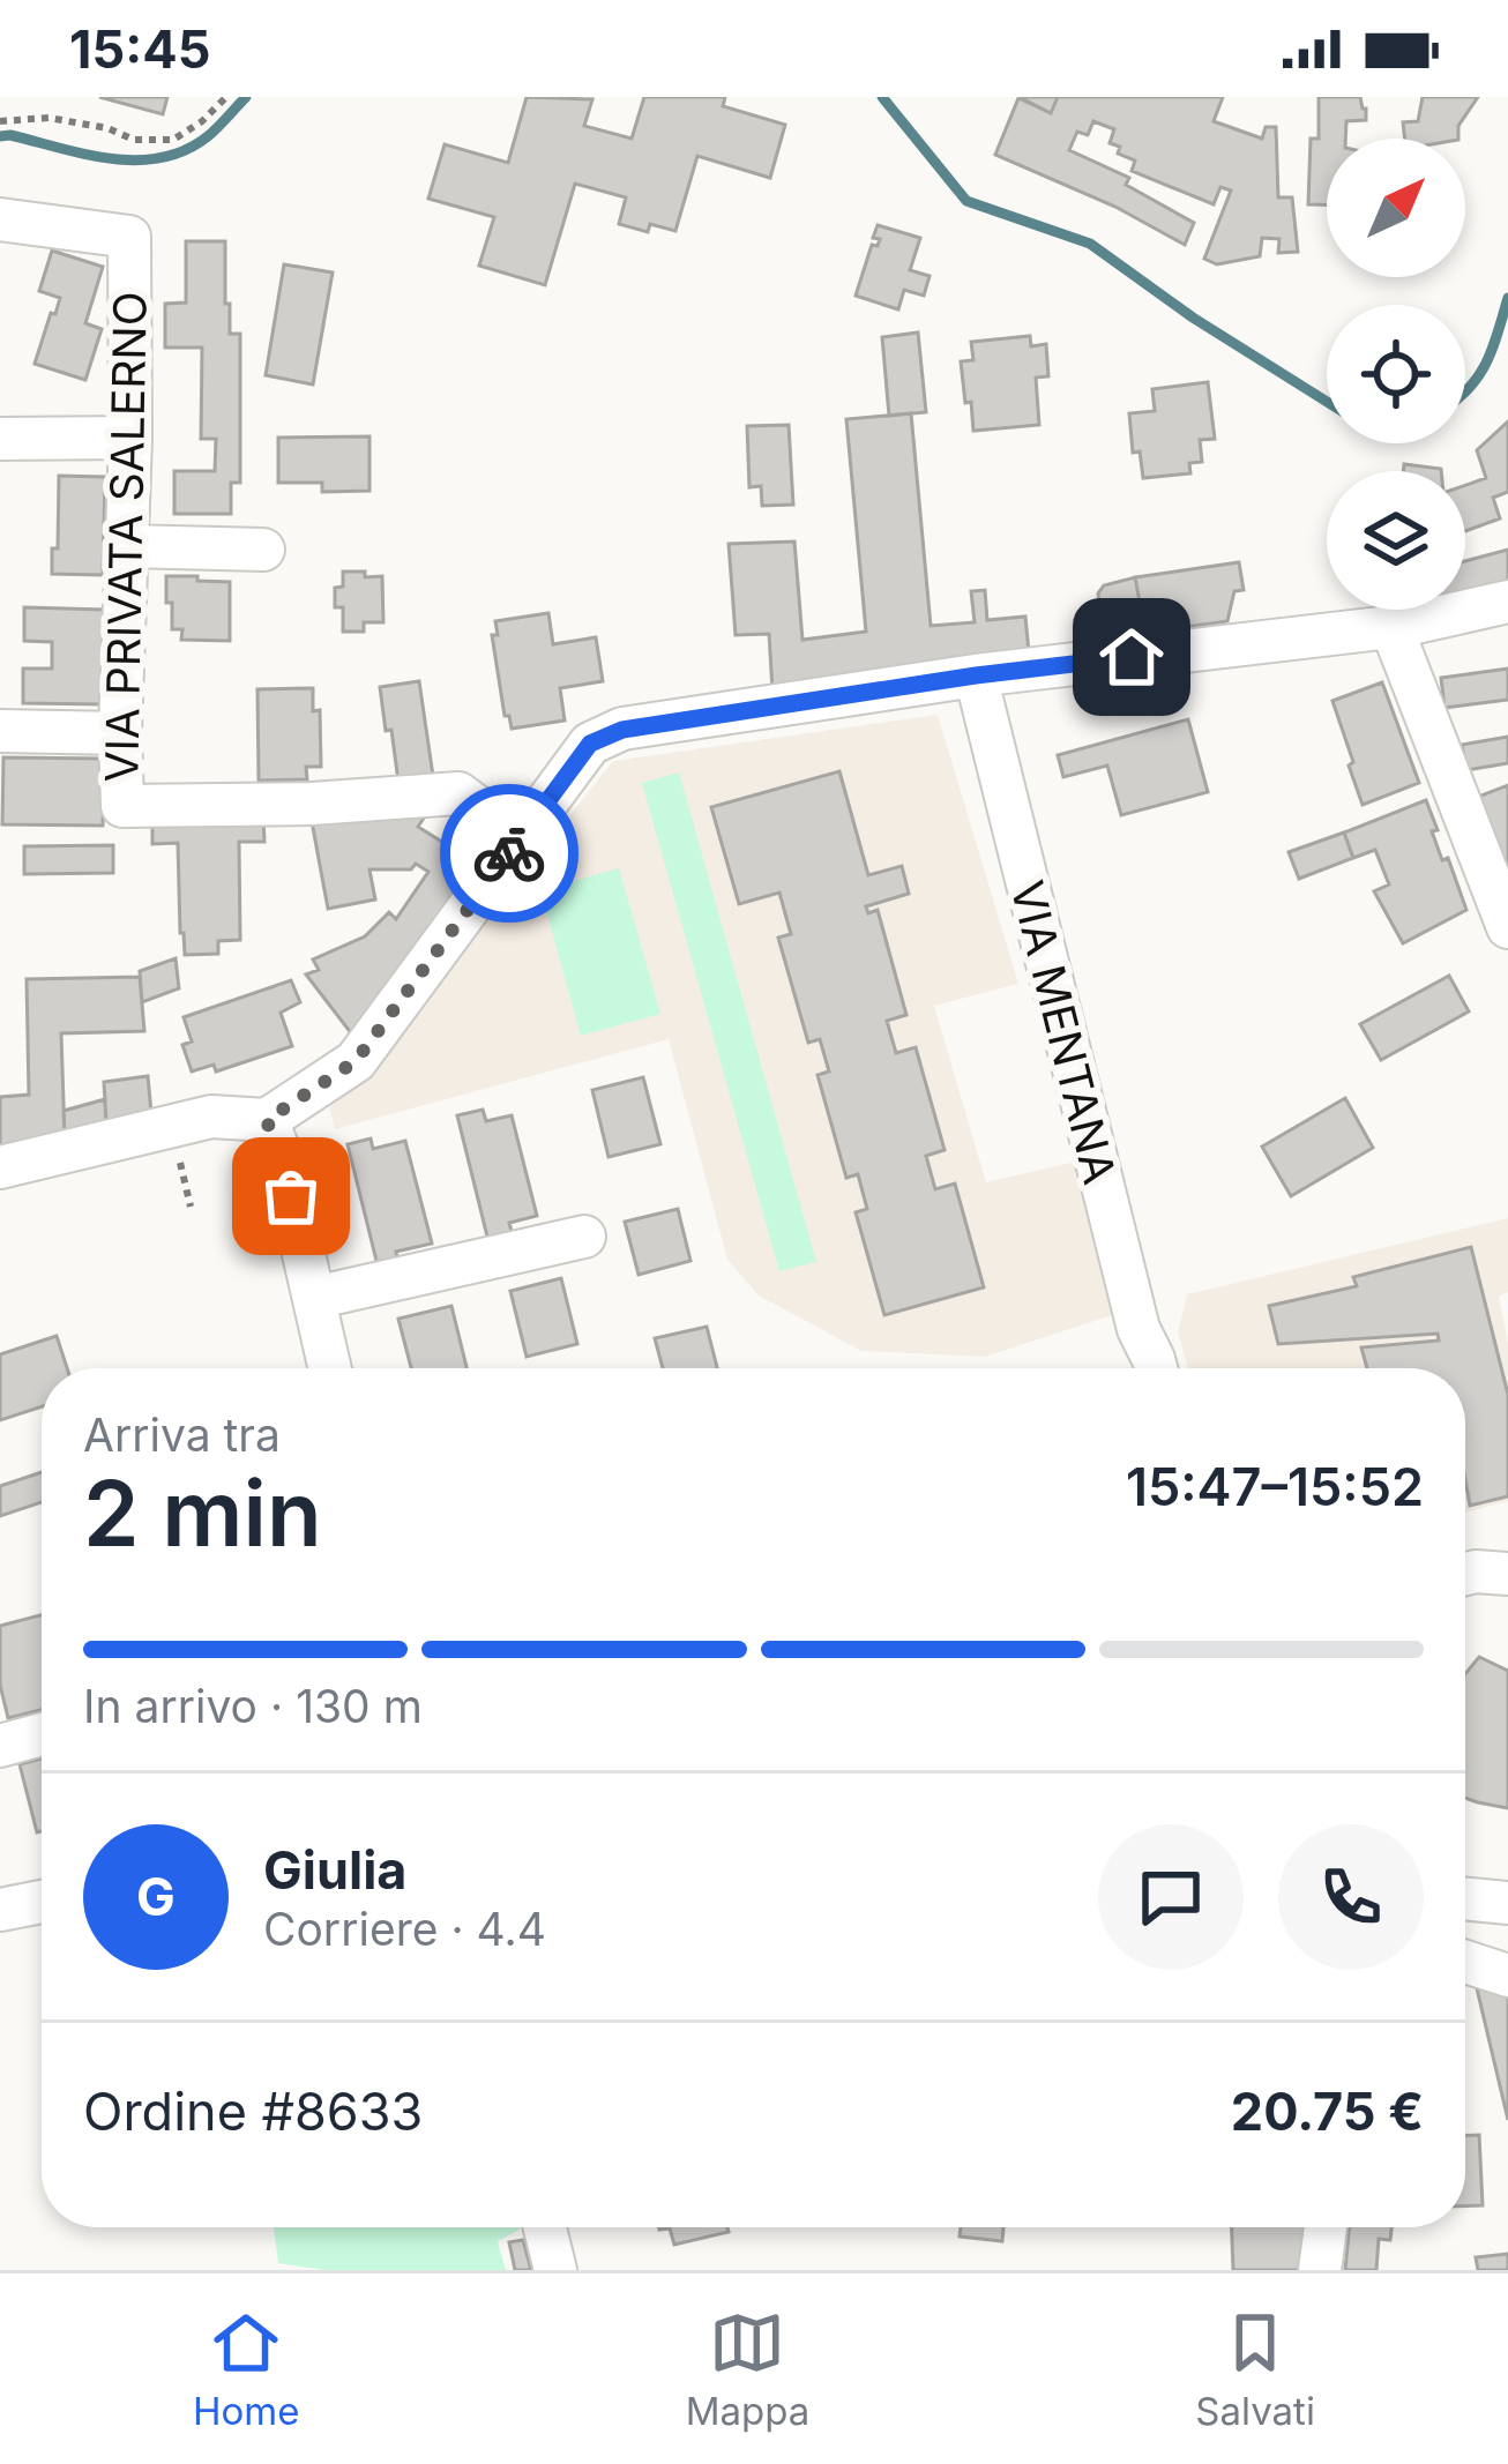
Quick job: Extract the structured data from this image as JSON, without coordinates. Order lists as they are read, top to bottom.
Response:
{
  "streets": {
    "street": ["VIA PRIVATA SALERNO", "VIA MENTANA"]
  },
  "north": "top right",
  "page": {
    "status": "15:45",
    "heading": ["2 min", "Arriva tra", "15:47–15:52"],
    "panel": [
      "Giulia",
      "Corriere · 4.4",
      "Ordine #8633",
      "20.75 €"
    ],
    "bar": "In arrivo · 130 m",
    "round": "G",
    "tabs": ["Home", "Mappa", "Salvati"]
  }
}
